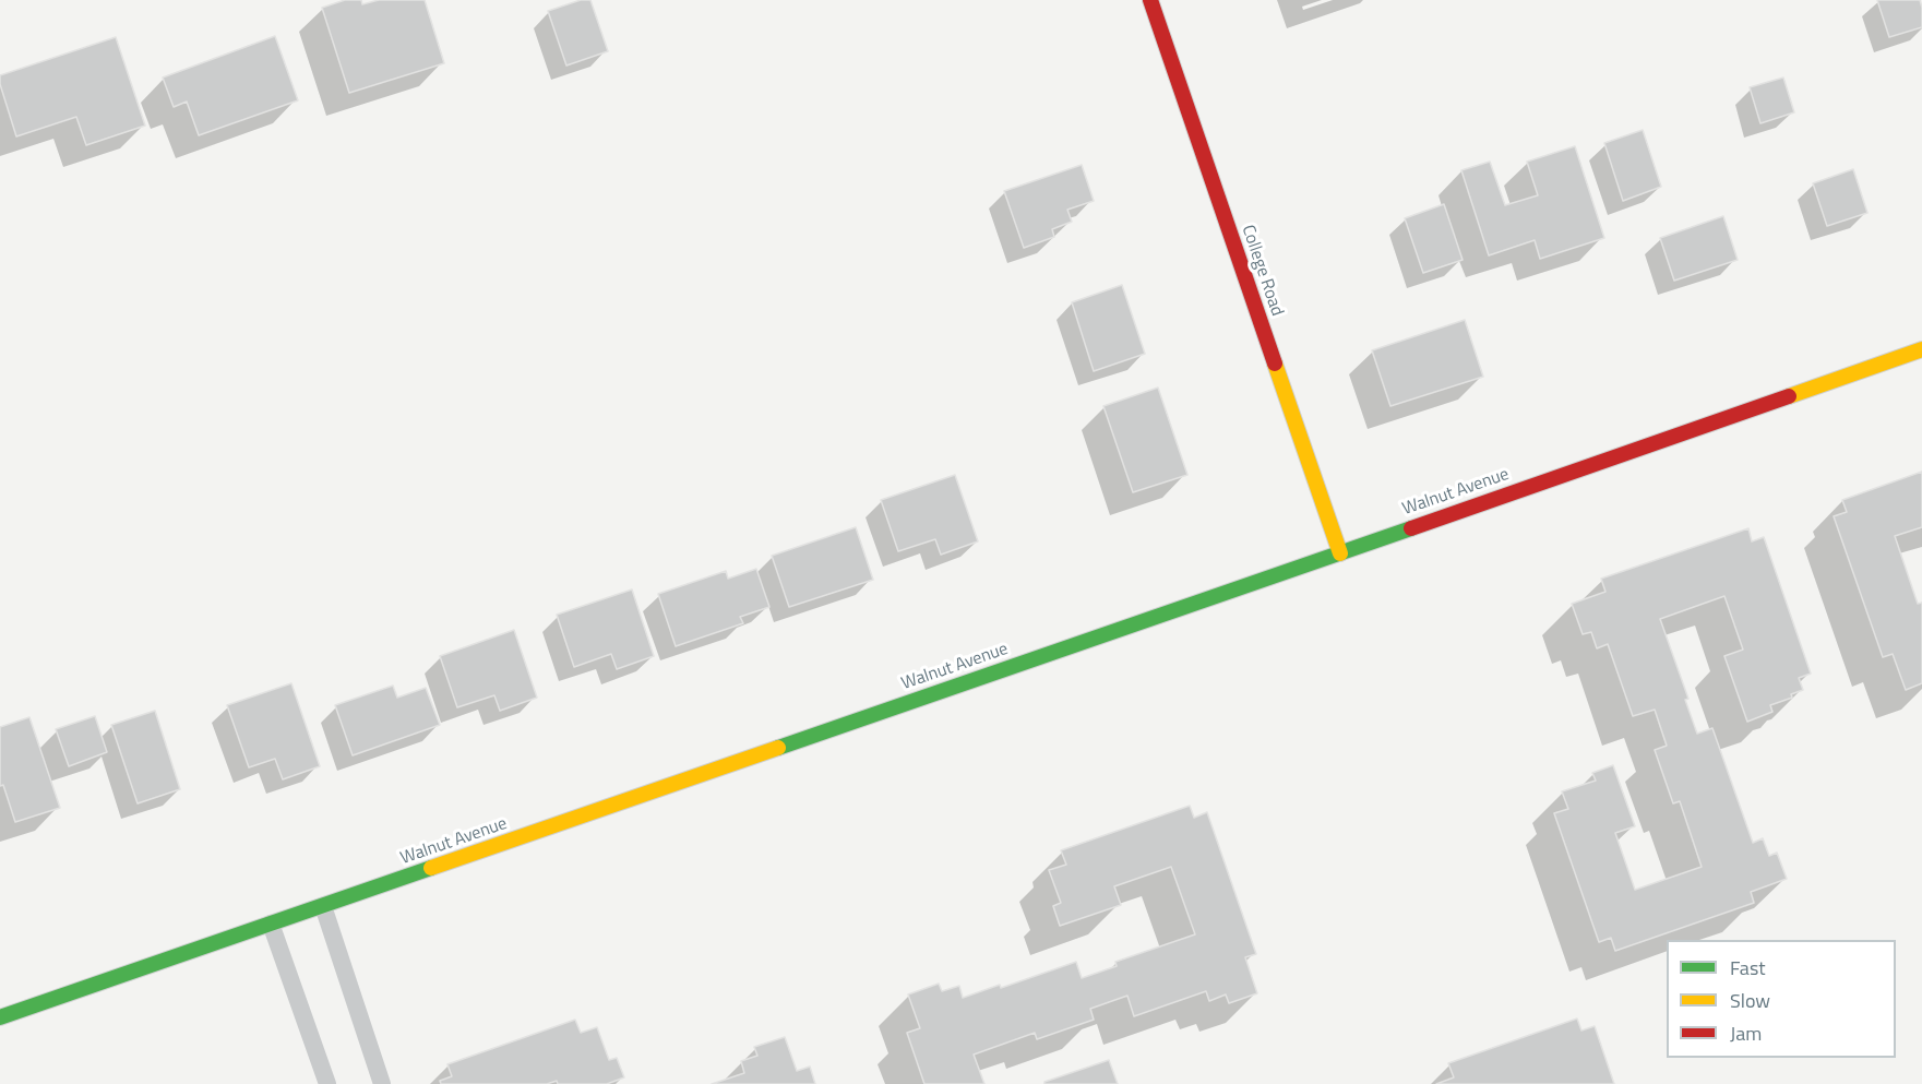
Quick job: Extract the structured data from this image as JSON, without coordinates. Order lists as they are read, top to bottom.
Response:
{
  "streets": {
    "street": ["College Road", "Walnut Avenue"]
  },
  "crossings": [
    ["College Road", "Walnut Avenue"]
  ],
  "legend": ["Fast", "Slow", "Jam"]
}
